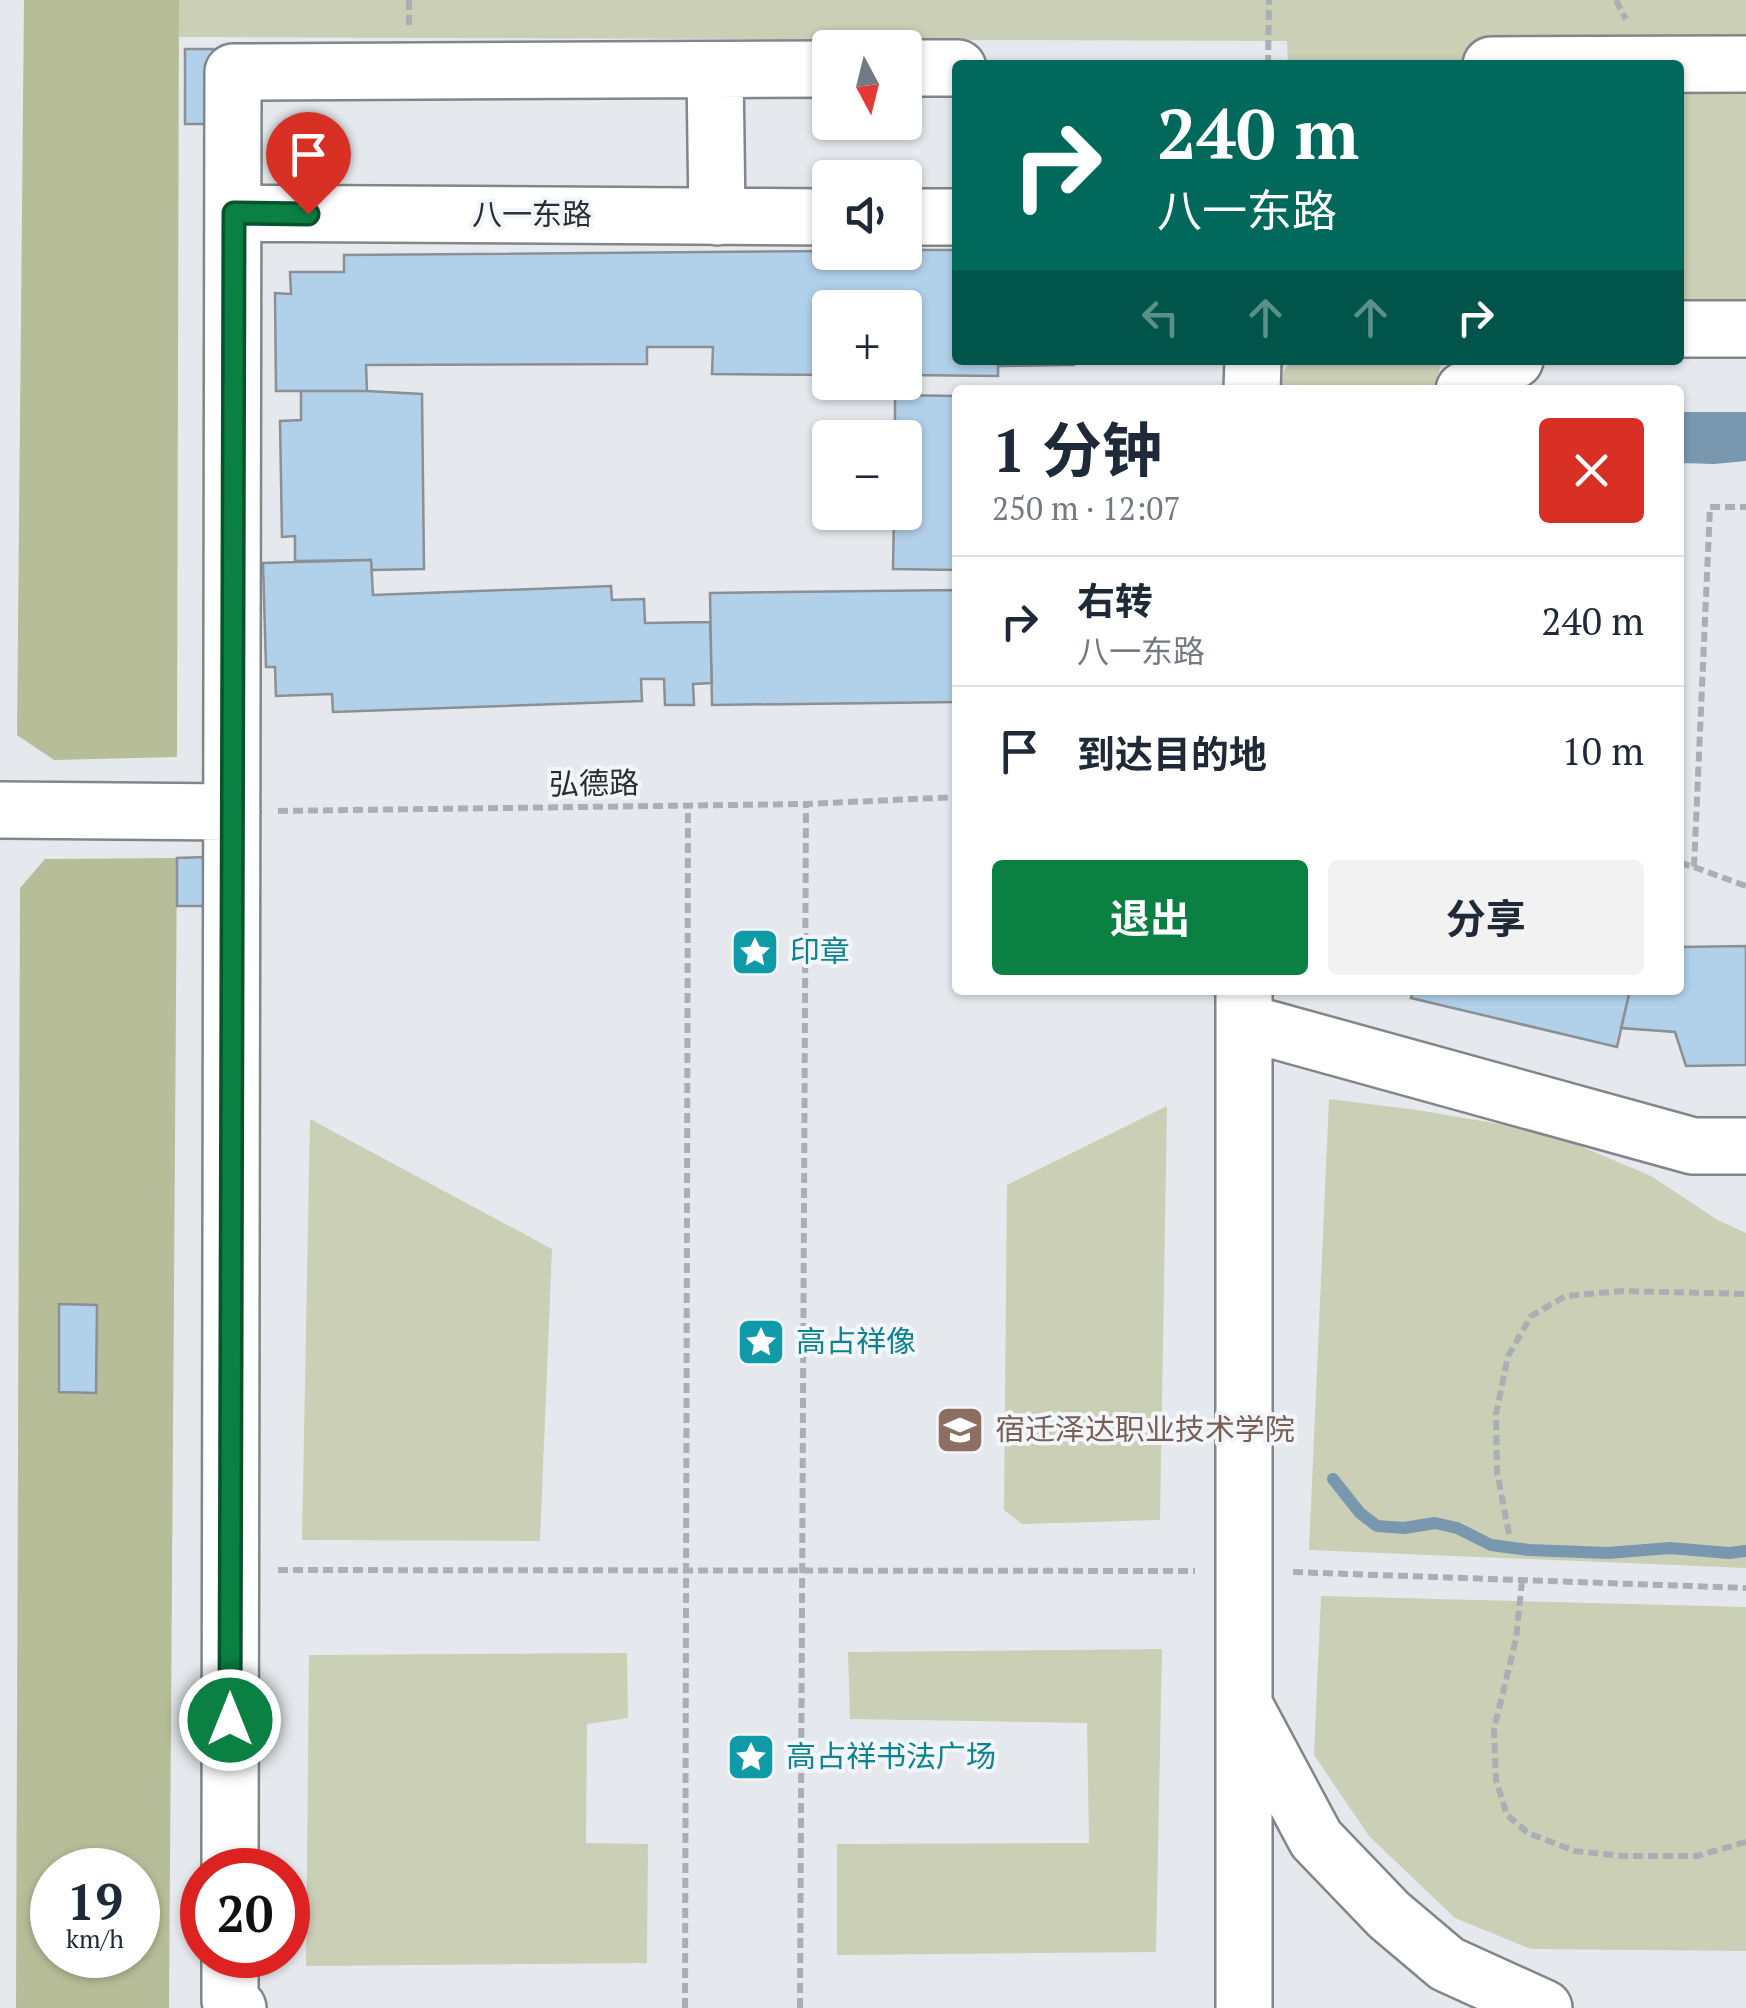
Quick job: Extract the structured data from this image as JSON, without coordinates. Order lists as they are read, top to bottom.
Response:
{
  "streets": {
    "lane": ["八一东路"],
    "path": ["弘德路"]
  },
  "places": {
    "place": ["印章", "高占祥像", "高占祥书法广场"],
    "school or university": ["宿迁泽达职业技术学院"]
  },
  "north": "bottom",
  "page": {
    "map_buttons": ["+", "−"],
    "turn": ["240 m", "八一东路"],
    "heading": ["1 分钟", "250 m · 12:07"],
    "list": [
      {
        "name": "右转",
        "note": "八一东路",
        "value": "240 m"
      },
      {
        "name": "到达目的地",
        "value": "10 m"
      }
    ],
    "buttons": ["退出", "分享"],
    "speed": "19 km/h",
    "limit": "20"
  }
}
